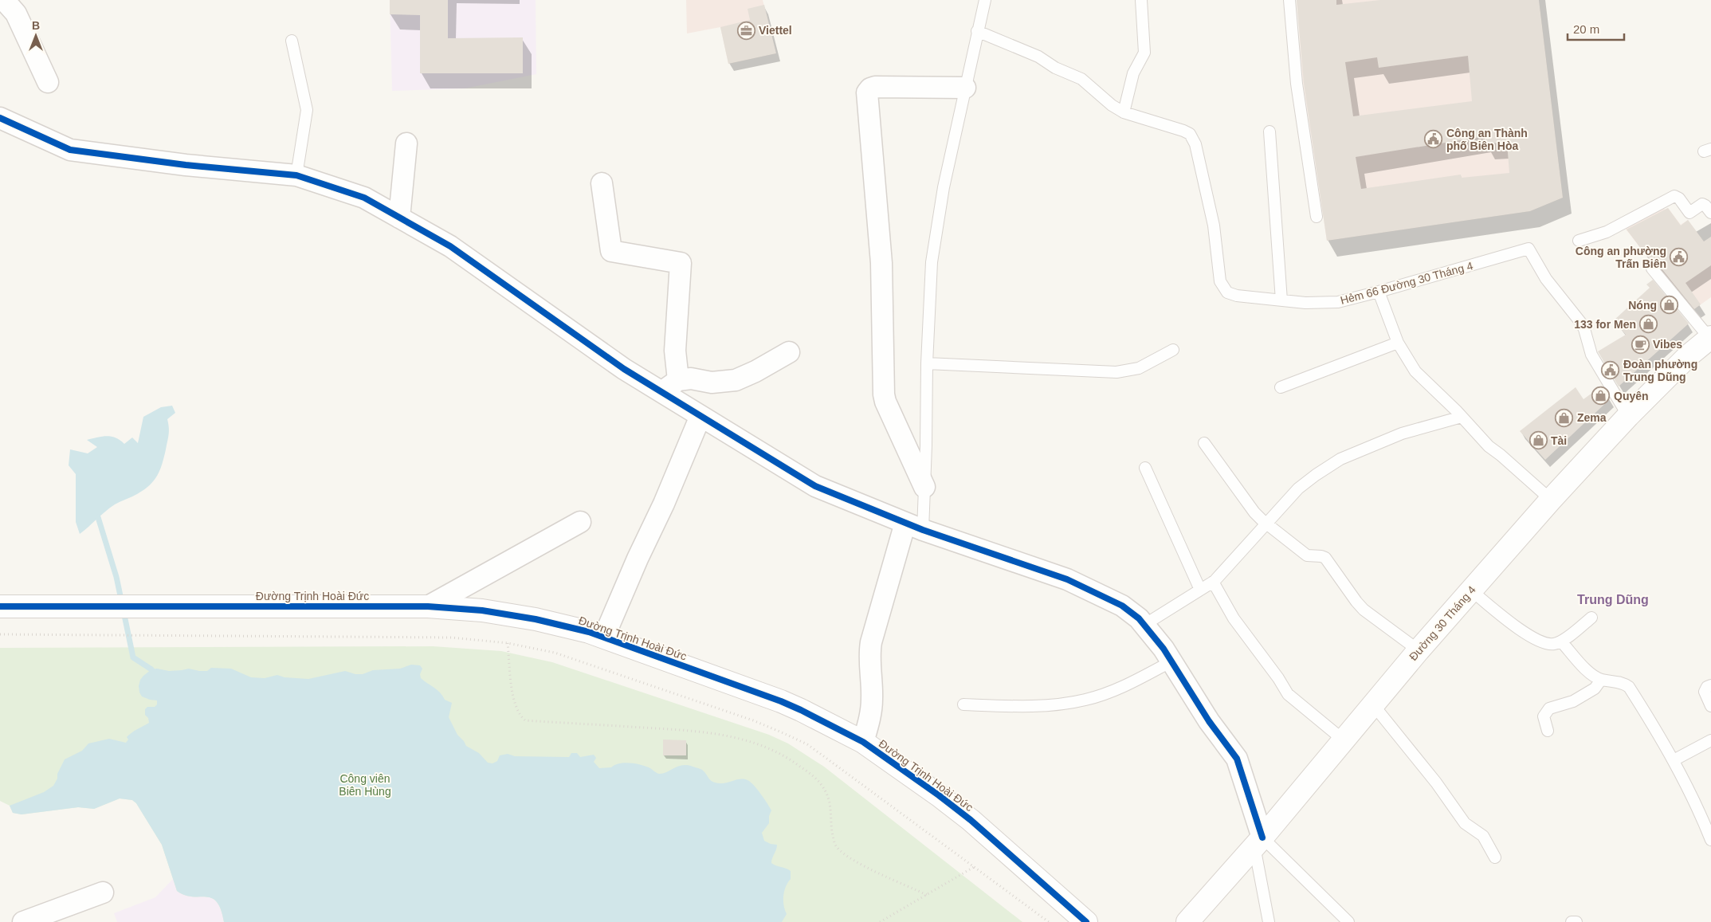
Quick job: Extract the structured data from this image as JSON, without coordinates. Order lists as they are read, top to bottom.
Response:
{
  "streets": {
    "street": ["Đường Trịnh Hoài Đức", "Đường 30 Tháng 4"],
    "lane": ["Hẻm 66 Đường 30 Tháng 4"]
  },
  "crossings": [
    ["Hẻm 66 Đường 30 Tháng 4", "Đường 30 Tháng 4"]
  ],
  "districts": ["Trung Dũng"],
  "parks": ["Công viên Biên Hùng"],
  "places": {
    "office": ["Viettel"],
    "public building": ["Công an Thành phố Biên Hòa", "Công an phường Trấn Biên", "Đoàn phường Trung Dũng"],
    "shop": [
      "Nóng",
      "133 for Men",
      "Quyên",
      "Zema",
      "Tài"
    ],
    "cafe": ["Vibes"]
  },
  "scale_bar": "20 m",
  "north": "top"
}
